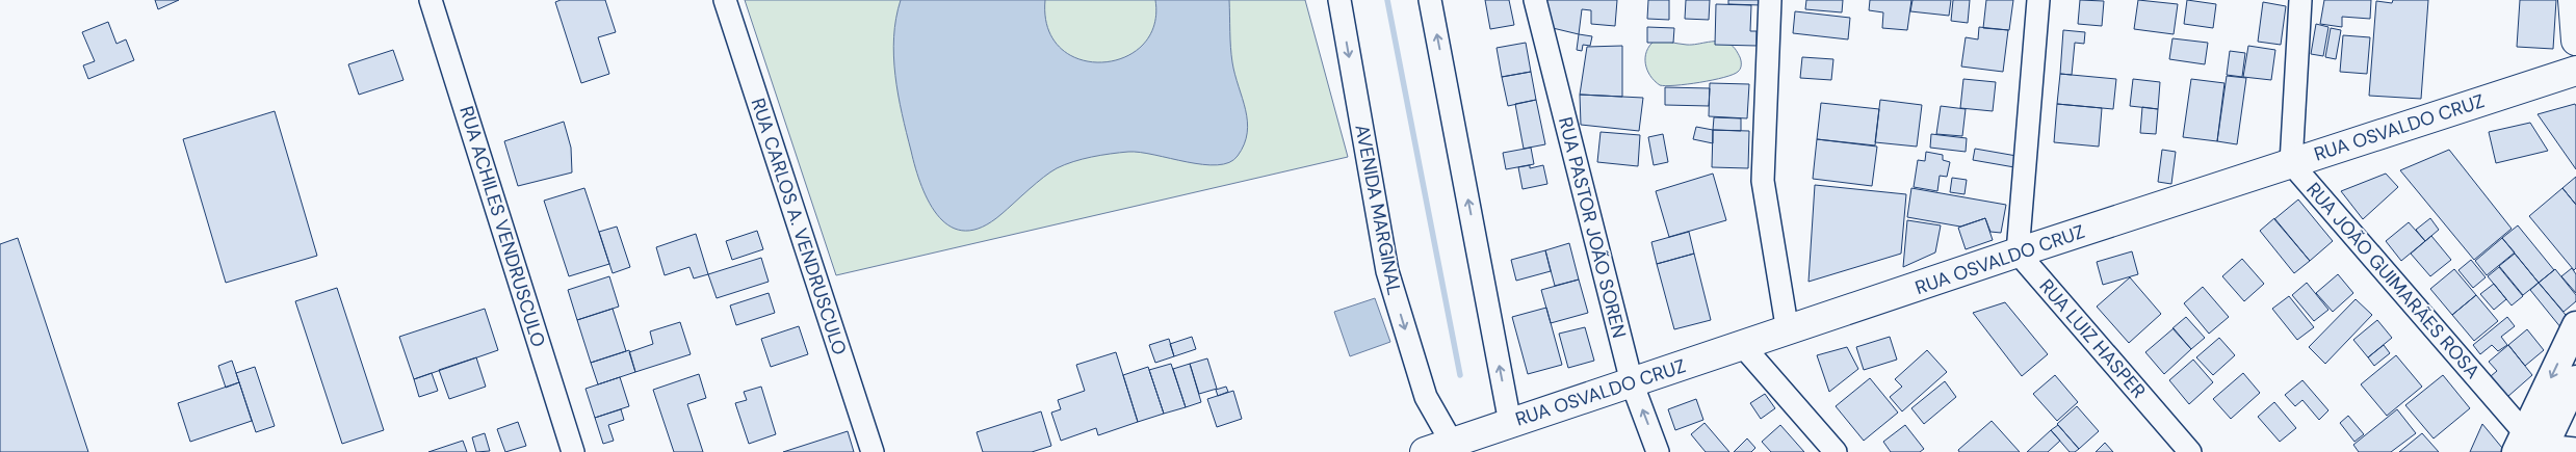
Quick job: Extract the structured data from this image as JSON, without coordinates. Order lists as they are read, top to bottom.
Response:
{
  "streets": {
    "highway": ["RUA OSVALDO CRUZ"],
    "street": [
      "AVENIDA MARGINAL",
      "RUA ACHILES VENDRUSCULO",
      "RUA CARLOS A. VENDRUSCULO",
      "RUA PASTOR JOÃO SOREN",
      "RUA JOÃO GUIMARÃES ROSA",
      "RUA LUIZ HASPER"
    ]
  },
  "crossings": [
    ["RUA OSVALDO CRUZ", "AVENIDA MARGINAL"],
    ["RUA OSVALDO CRUZ", "RUA PASTOR JOÃO SOREN"],
    ["RUA OSVALDO CRUZ", "RUA JOÃO GUIMARÃES ROSA"],
    ["RUA OSVALDO CRUZ", "RUA LUIZ HASPER"]
  ]
}
